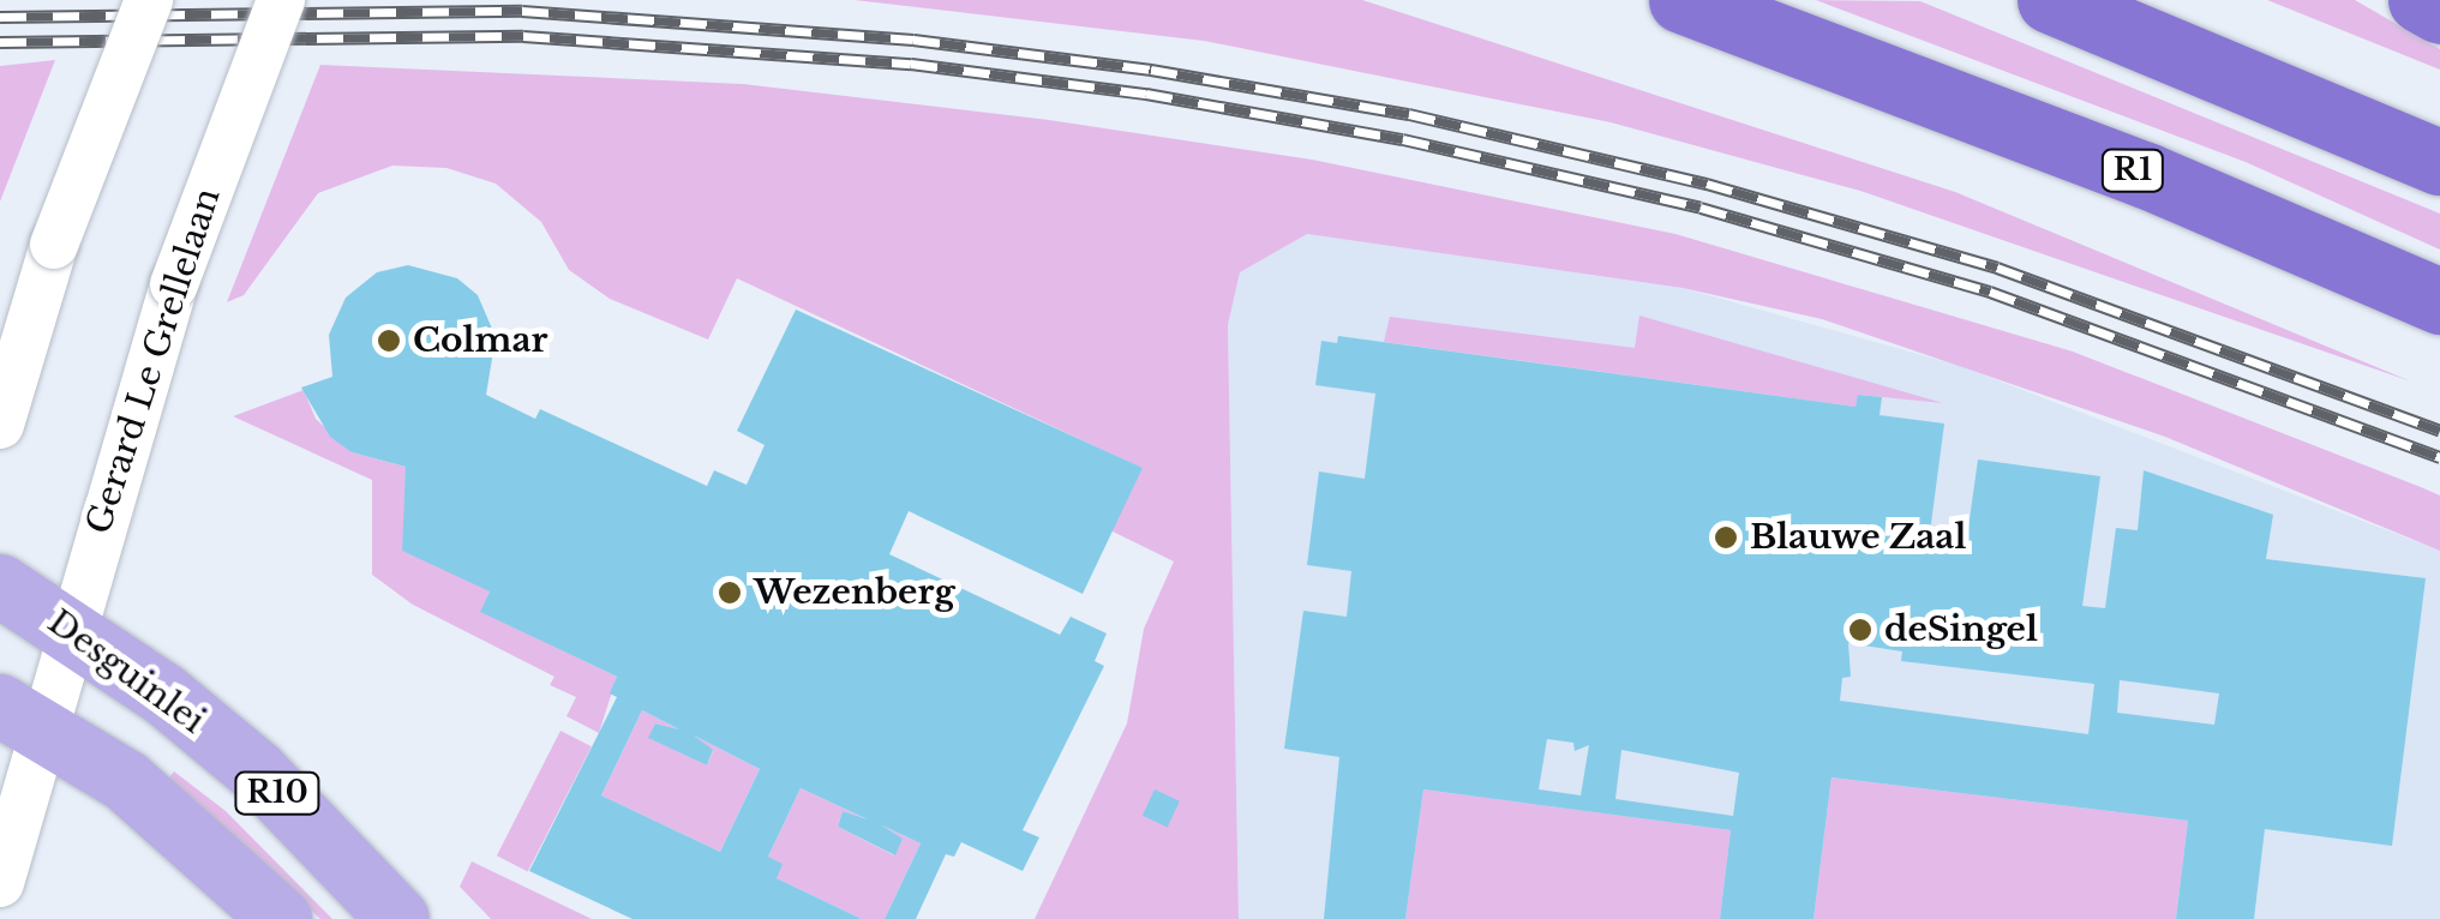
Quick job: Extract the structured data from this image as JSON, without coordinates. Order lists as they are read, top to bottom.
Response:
{
  "streets": {
    "highway": ["R1"],
    "main road": ["Desguinlei", "R10"],
    "street": ["Gerard Le Grellelaan"]
  },
  "crossings": [
    ["Gerard Le Grellelaan", "Desguinlei"],
    ["Gerard Le Grellelaan", "R10"]
  ],
  "places": [
    "Colmar",
    "Blauwe Zaal",
    "Wezenberg",
    "deSingel"
  ]
}
